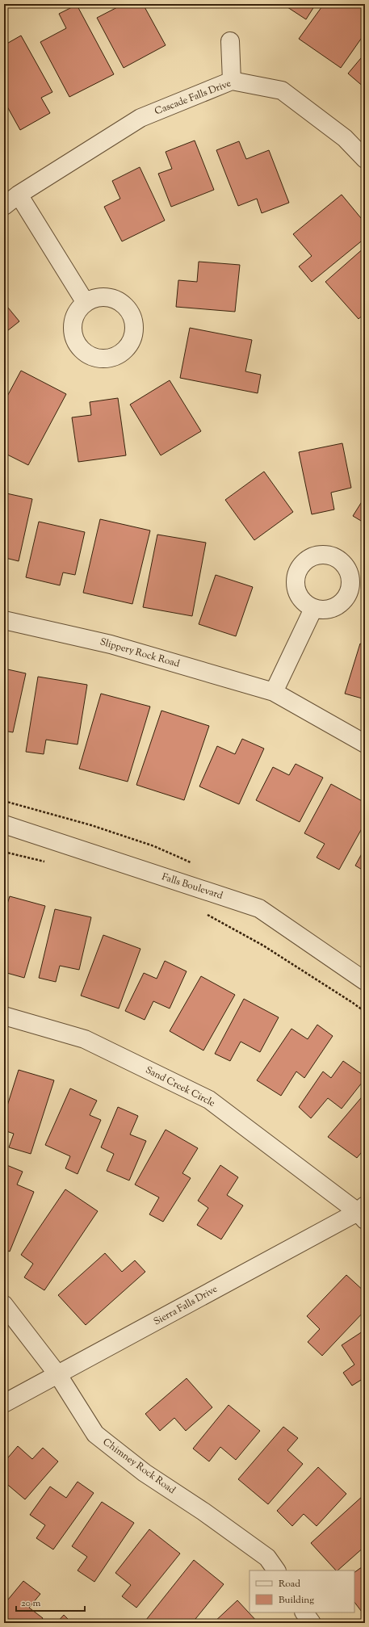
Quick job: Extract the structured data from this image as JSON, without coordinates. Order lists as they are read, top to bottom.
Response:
{
  "streets": {
    "street": [
      "Cascade Falls Drive",
      "Slippery Rock Road",
      "Falls Boulevard",
      "Sand Creek Circle",
      "Sierra Falls Drive",
      "Chimney Rock Road"
    ]
  },
  "crossings": [
    ["Sand Creek Circle", "Sierra Falls Drive"],
    ["Sierra Falls Drive", "Chimney Rock Road"]
  ],
  "legend": ["Road", "Building"],
  "scale_bar": "20 m"
}
